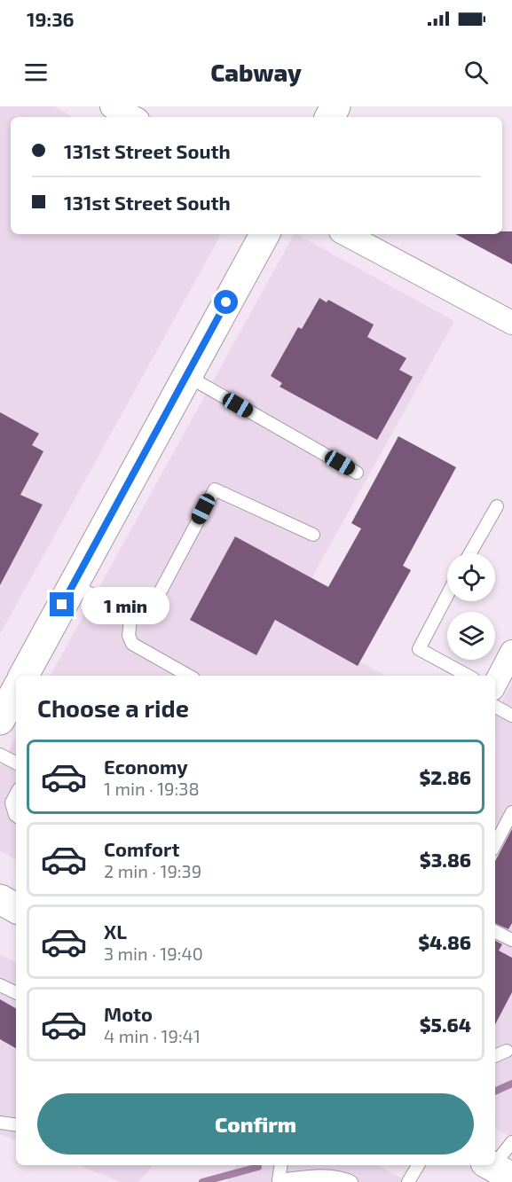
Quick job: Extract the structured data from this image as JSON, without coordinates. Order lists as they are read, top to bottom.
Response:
{
  "page": {
    "status": "19:36",
    "header": "Cabway",
    "banner": ["131st Street South", "131st Street South"],
    "bubble": "1 min",
    "heading": "Choose a ride",
    "list": [
      {
        "name": "Economy",
        "note": "1 min · 19:38",
        "value": "$2.86"
      },
      {
        "name": "Comfort",
        "note": "2 min · 19:39",
        "value": "$3.86"
      },
      {
        "name": "XL",
        "note": "3 min · 19:40",
        "value": "$4.86"
      },
      {
        "name": "Moto",
        "note": "4 min · 19:41",
        "value": "$5.64"
      }
    ],
    "buttons": "Confirm"
  }
}
